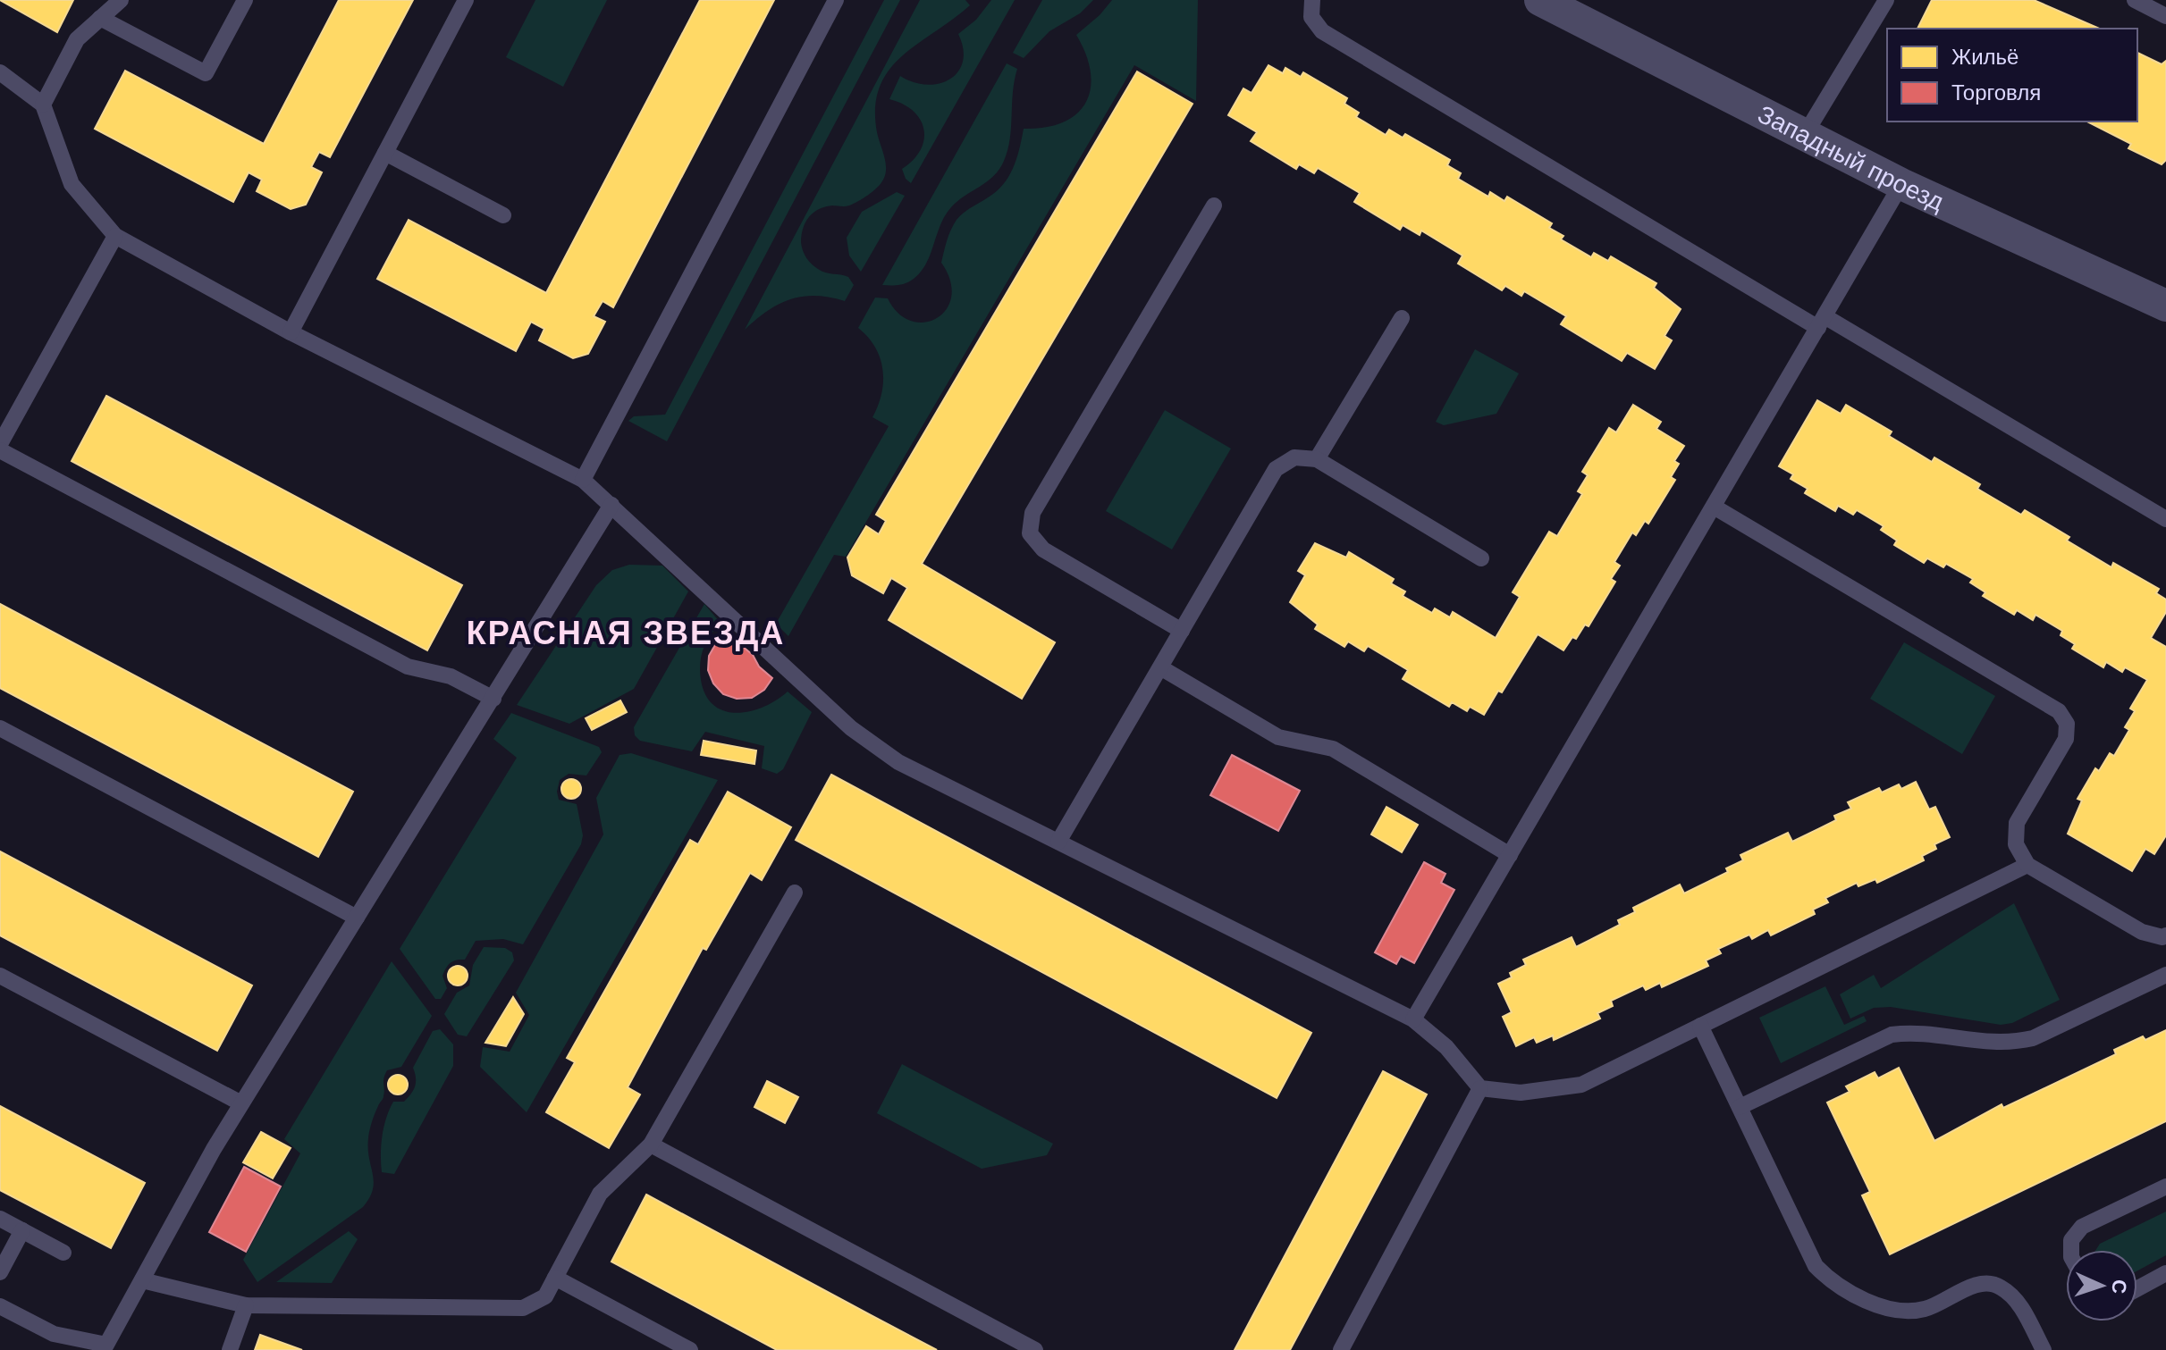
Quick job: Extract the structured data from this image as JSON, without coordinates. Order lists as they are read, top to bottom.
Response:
{
  "streets": {
    "street": ["Западный проезд"]
  },
  "districts": ["КРАСНАЯ ЗВЕЗДА"],
  "legend": ["Жильё", "Торговля"],
  "north": "right"
}
